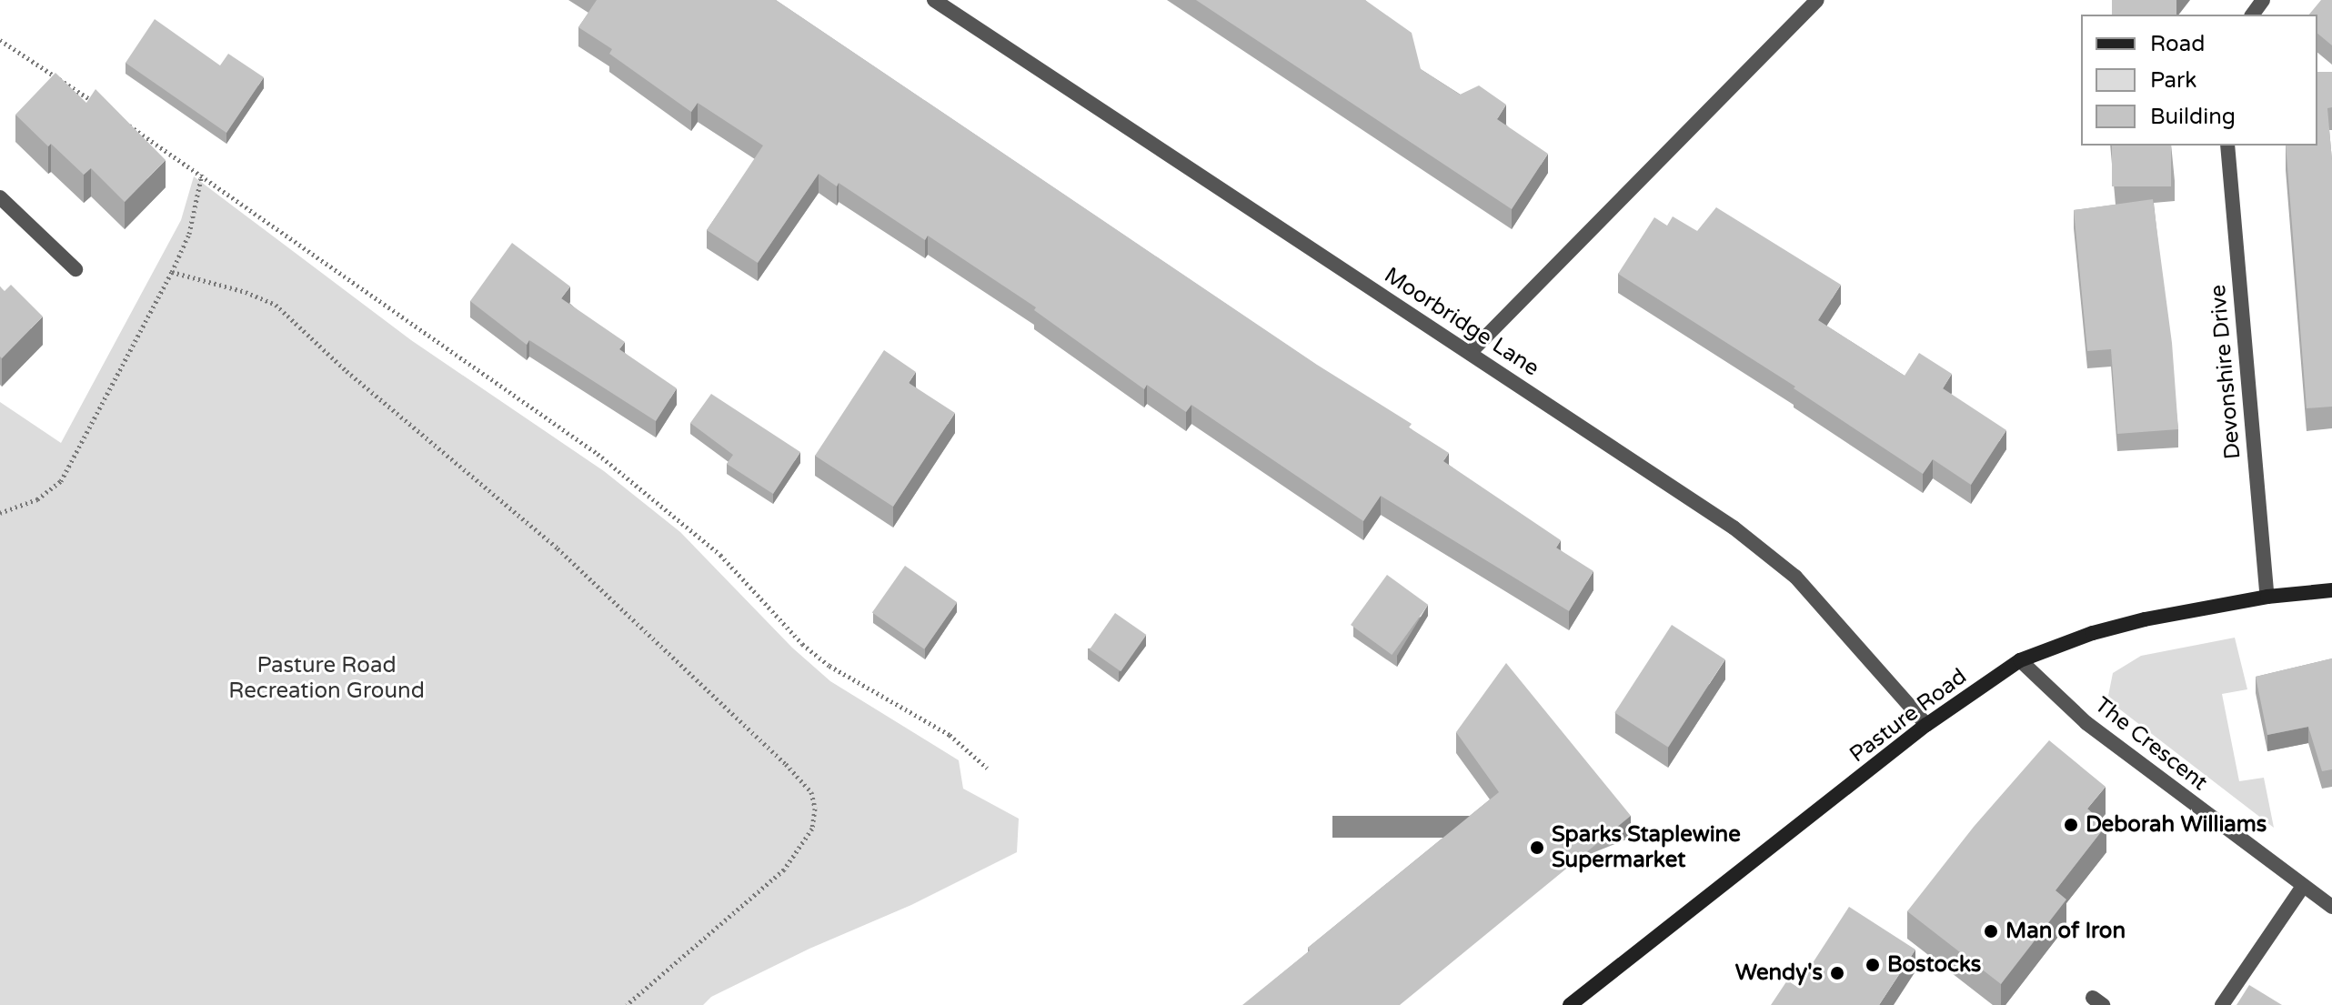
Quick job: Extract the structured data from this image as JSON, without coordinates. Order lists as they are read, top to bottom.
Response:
{
  "streets": {
    "main road": ["Pasture Road"],
    "street": ["Moorbridge Lane", "Devonshire Drive", "The Crescent"]
  },
  "crossings": [
    ["Moorbridge Lane", "Pasture Road"],
    ["Devonshire Drive", "Pasture Road"],
    ["Pasture Road", "The Crescent"]
  ],
  "parks": ["Pasture Road Recreation Ground"],
  "places": [
    "Deborah Williams",
    "Sparks Staplewine Supermarket",
    "Man of Iron",
    "Bostocks",
    "Wendy's"
  ],
  "legend": ["Road", "Park", "Building"]
}
